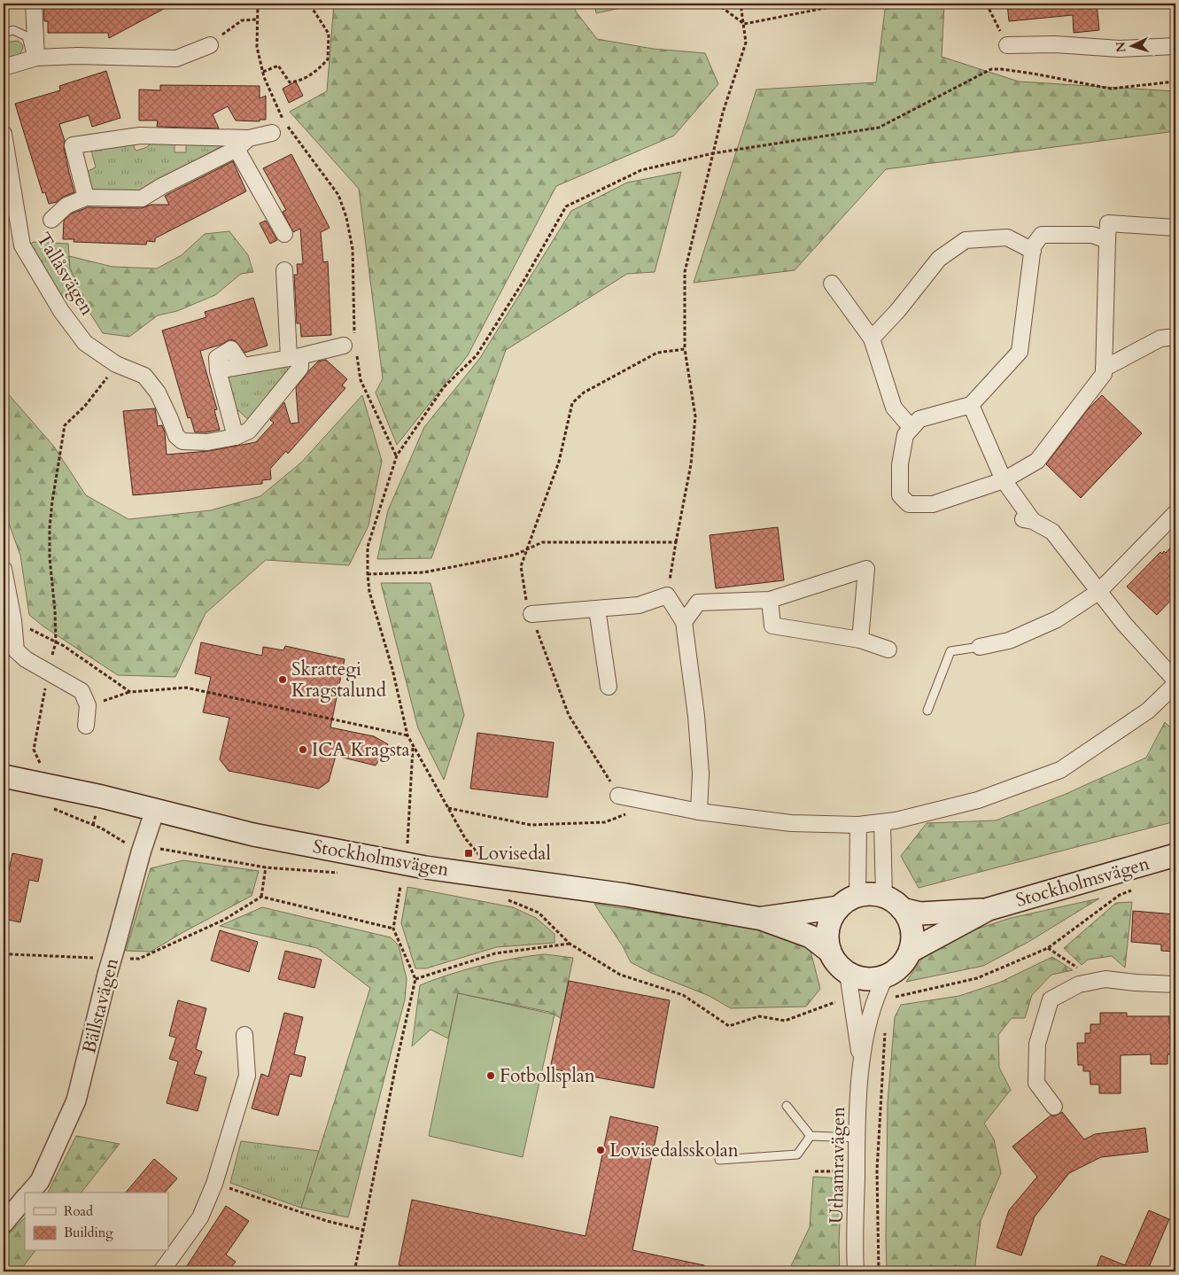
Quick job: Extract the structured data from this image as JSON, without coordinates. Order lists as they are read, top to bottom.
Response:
{
  "streets": {
    "main road": ["Stockholmsvägen"],
    "street": ["Tallåsvägen", "Bällstavägen", "Uthamravägen"]
  },
  "crossings": [
    ["Stockholmsvägen", "Bällstavägen"],
    ["Stockholmsvägen", "Uthamravägen"]
  ],
  "places": {
    "other": [
      "Skrattegi Kragstalund",
      "ICA Kragsta",
      "Fotbollsplan",
      "Lovisedalsskolan"
    ],
    "transit": ["Lovisedal"]
  },
  "legend": ["Road", "Building"],
  "north": "left"
}
